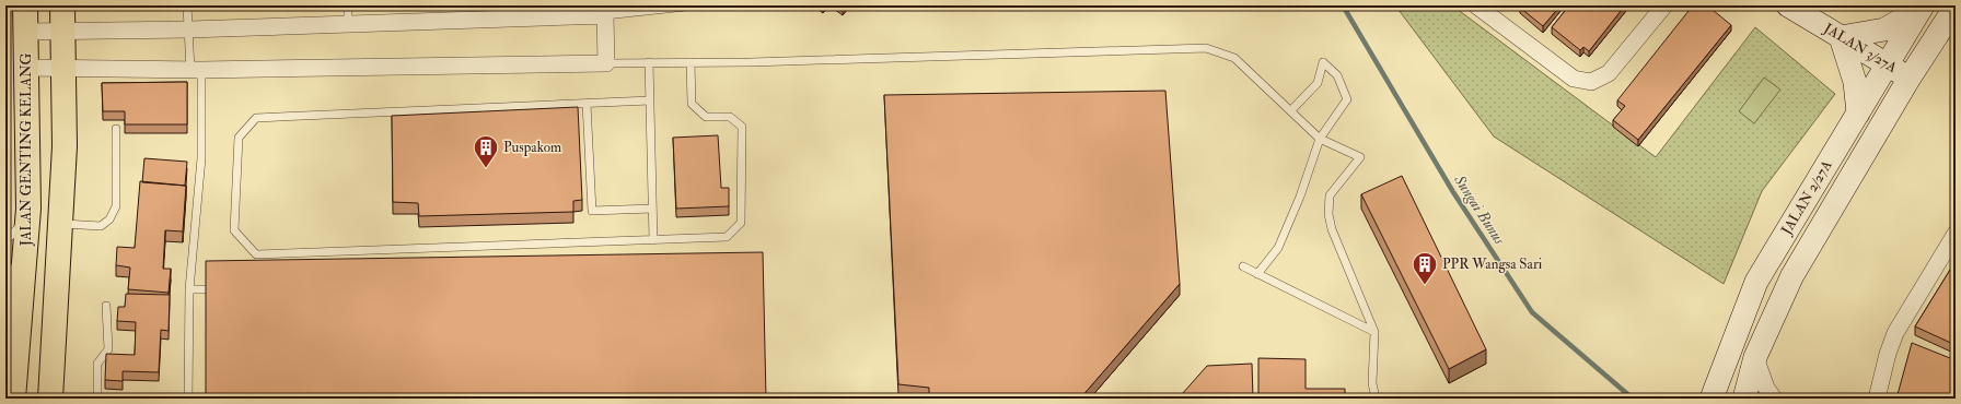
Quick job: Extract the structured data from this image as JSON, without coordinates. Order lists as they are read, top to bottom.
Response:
{
  "streets": {
    "main road": ["JALAN 3/27A", "JALAN GENTING KELANG", "JALAN 2/27A"]
  },
  "crossings": [
    ["JALAN 3/27A", "JALAN 2/27A"]
  ],
  "water": ["Sungai Bunus"],
  "places": {
    "building": ["Puspakom", "PPR Wangsa Sari"]
  }
}
